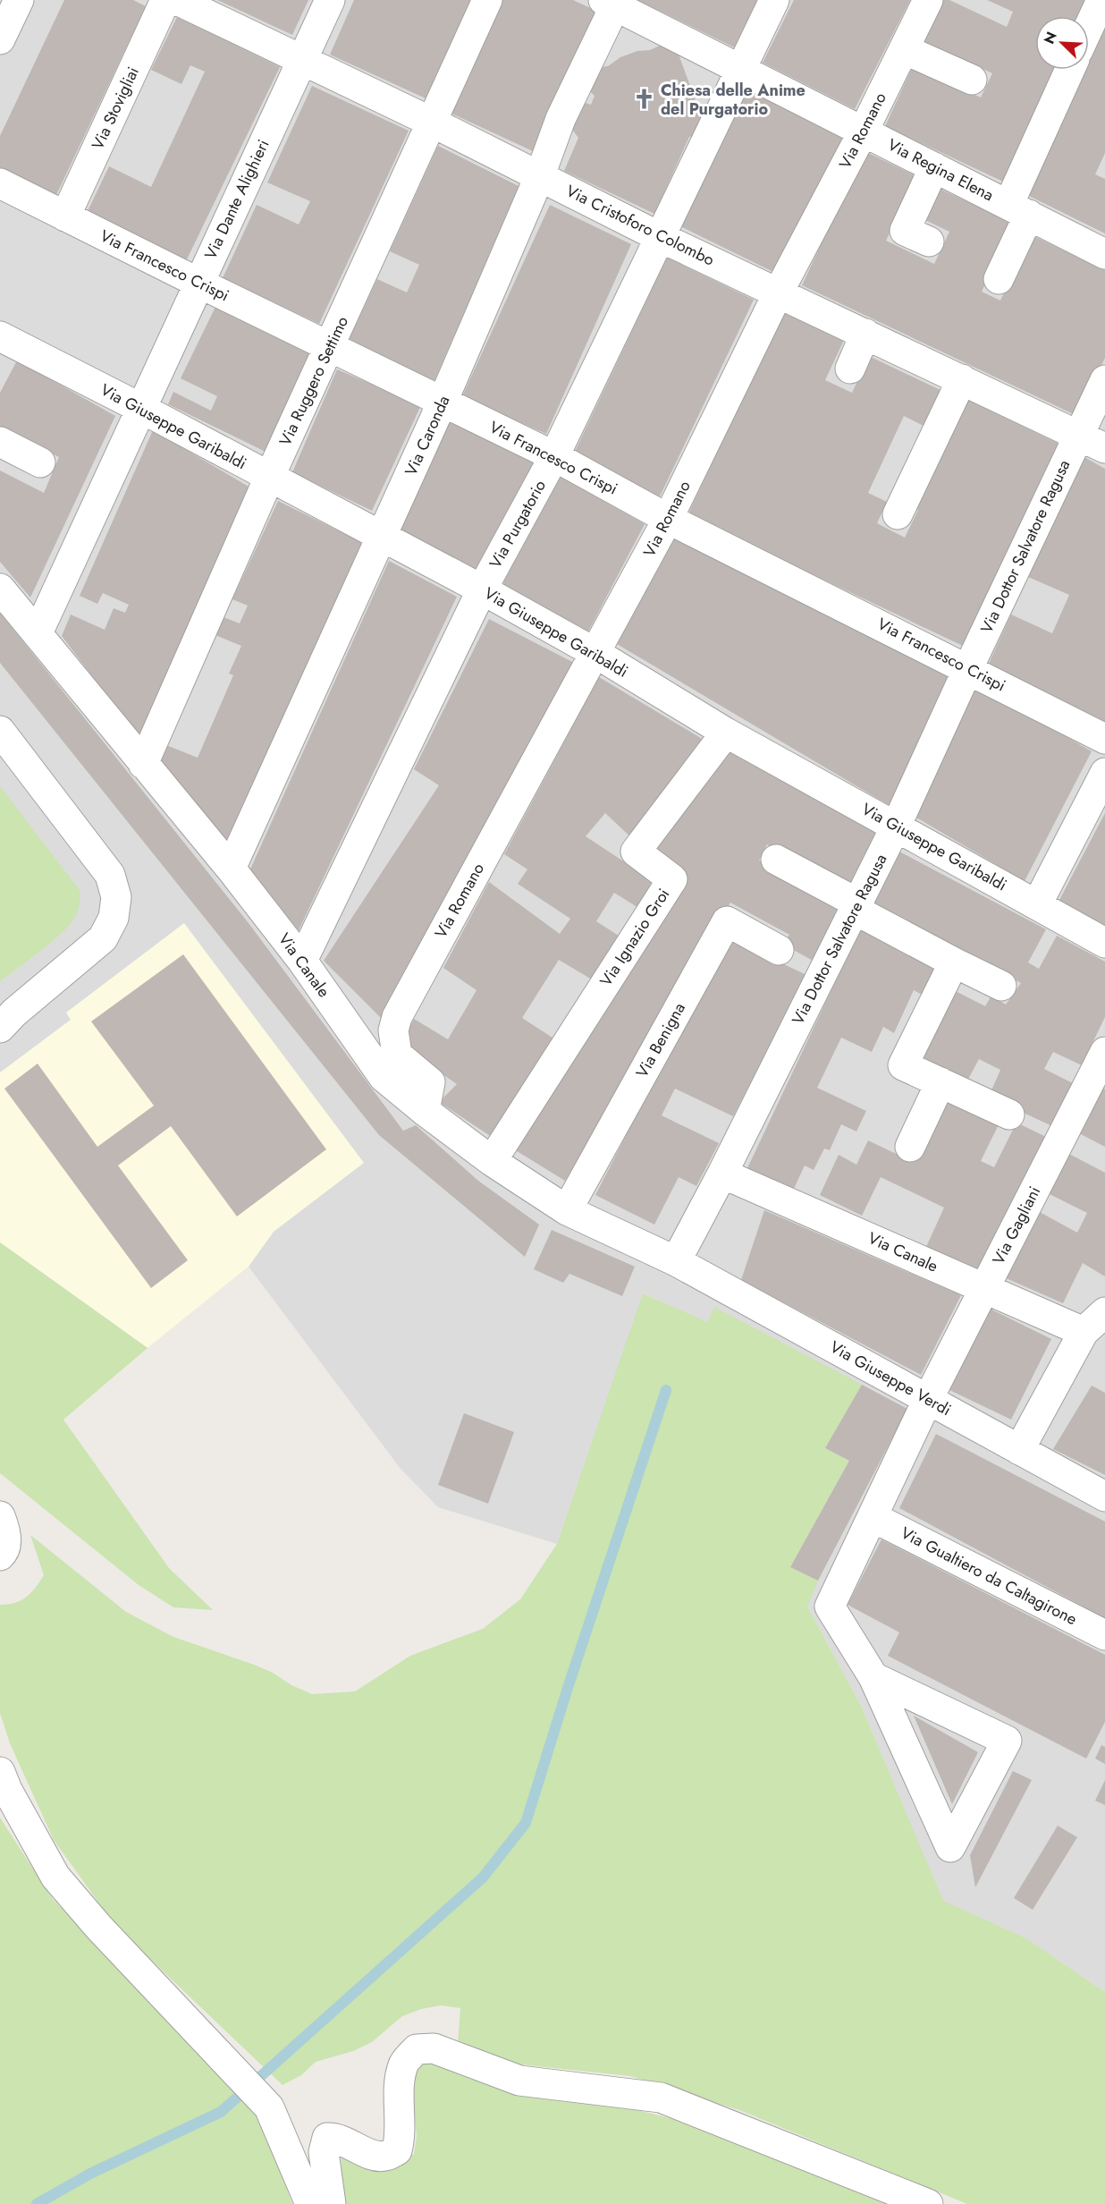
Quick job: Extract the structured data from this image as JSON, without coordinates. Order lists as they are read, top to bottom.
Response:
{
  "streets": {
    "street": [
      "Via Stovigliai",
      "Via Romano",
      "Via Regina Elena",
      "Via Dante Alighieri",
      "Via Cristoforo Colombo",
      "Via Francesco Crispi",
      "Via Ruggero Settimo",
      "Via Giuseppe Garibaldi",
      "Via Caronda",
      "Via Purgatorio",
      "Via Dottor Salvatore Ragusa",
      "Via Ignazio Groi",
      "Via Canale",
      "Via Benigna",
      "Via Gagliani",
      "Via Giuseppe Verdi",
      "Via Gualtiero da Caltagirone"
    ]
  },
  "crossings": [
    ["Via Stovigliai", "Via Francesco Crispi"],
    ["Via Romano", "Via Regina Elena"],
    ["Via Romano", "Via Cristoforo Colombo"],
    ["Via Romano", "Via Francesco Crispi"],
    ["Via Romano", "Via Giuseppe Garibaldi"],
    ["Via Romano", "Via Canale"],
    ["Via Regina Elena", "Via Caronda"],
    ["Via Regina Elena", "Via Purgatorio"],
    ["Via Dante Alighieri", "Via Cristoforo Colombo"],
    ["Via Dante Alighieri", "Via Francesco Crispi"],
    ["Via Dante Alighieri", "Via Giuseppe Garibaldi"],
    ["Via Dante Alighieri", "Via Canale"],
    ["Via Cristoforo Colombo", "Via Ruggero Settimo"],
    ["Via Cristoforo Colombo", "Via Caronda"],
    ["Via Cristoforo Colombo", "Via Purgatorio"],
    ["Via Cristoforo Colombo", "Via Dottor Salvatore Ragusa"],
    ["Via Francesco Crispi", "Via Ruggero Settimo"],
    ["Via Francesco Crispi", "Via Caronda"],
    ["Via Francesco Crispi", "Via Purgatorio"],
    ["Via Francesco Crispi", "Via Dottor Salvatore Ragusa"],
    ["Via Ruggero Settimo", "Via Giuseppe Garibaldi"],
    ["Via Ruggero Settimo", "Via Canale"],
    ["Via Giuseppe Garibaldi", "Via Caronda"],
    ["Via Giuseppe Garibaldi", "Via Purgatorio"],
    ["Via Giuseppe Garibaldi", "Via Dottor Salvatore Ragusa"],
    ["Via Giuseppe Garibaldi", "Via Ignazio Groi"],
    ["Via Caronda", "Via Canale"],
    ["Via Purgatorio", "Via Canale"],
    ["Via Dottor Salvatore Ragusa", "Via Canale"],
    ["Via Dottor Salvatore Ragusa", "Via Giuseppe Verdi"],
    ["Via Ignazio Groi", "Via Canale"],
    ["Via Canale", "Via Benigna"],
    ["Via Canale", "Via Gagliani"],
    ["Via Canale", "Via Giuseppe Verdi"],
    ["Via Gagliani", "Via Giuseppe Verdi"],
    ["Via Gagliani", "Via Gualtiero da Caltagirone"]
  ],
  "places": {
    "church": ["Chiesa delle Anime del Purgatorio"]
  },
  "north": "top left"
}
